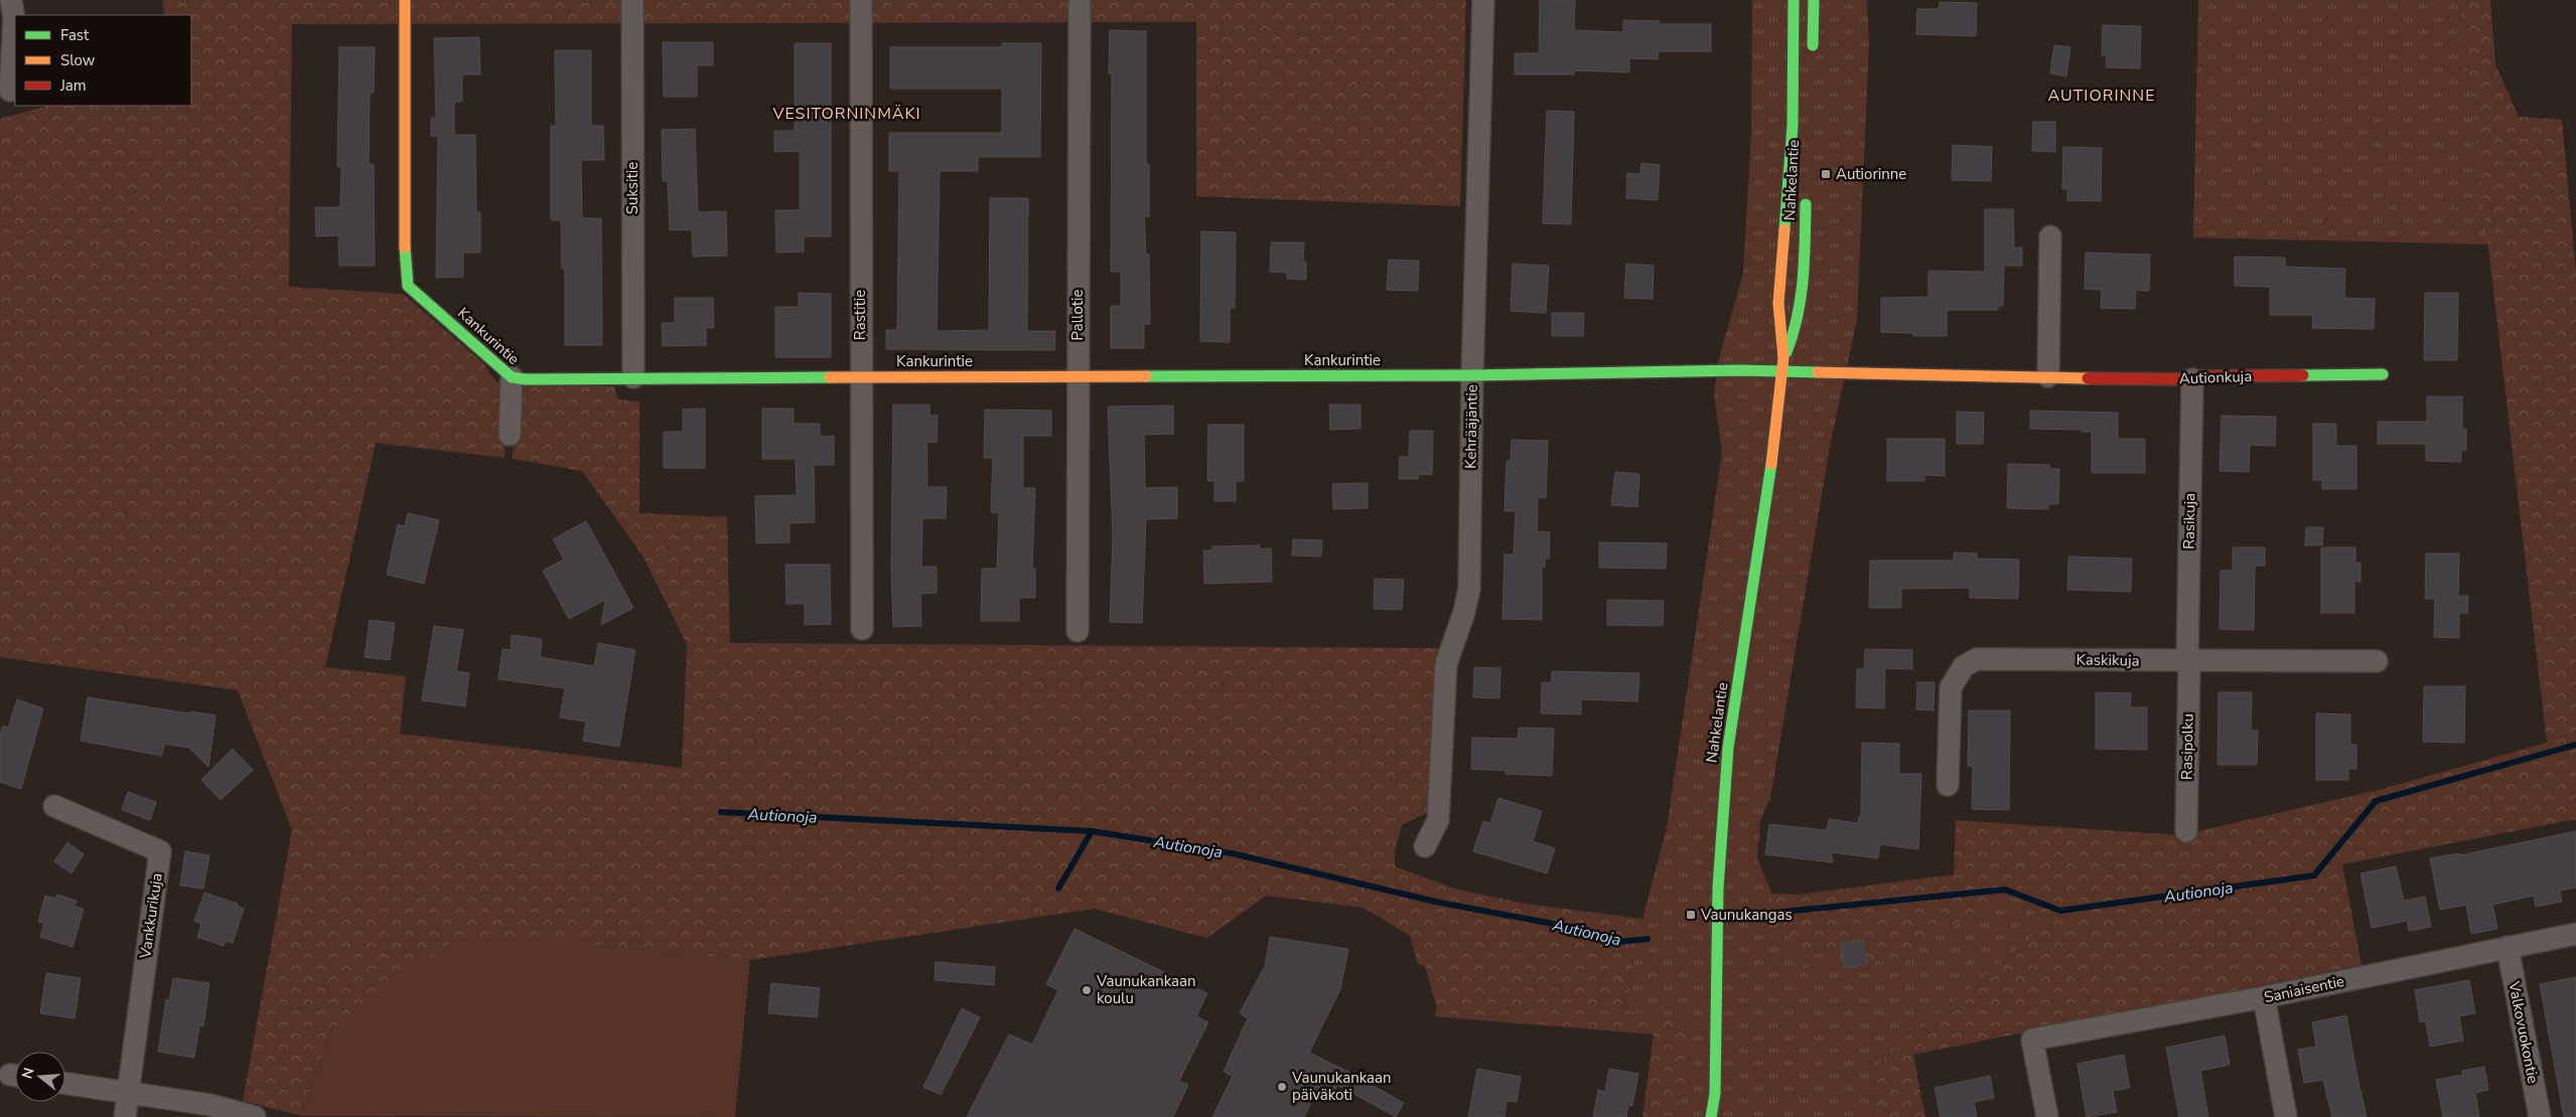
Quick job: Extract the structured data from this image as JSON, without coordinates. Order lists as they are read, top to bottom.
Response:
{
  "streets": {
    "street": [
      "Nahkelantie",
      "Suksitie",
      "Rastitie",
      "Pallotie",
      "Kankurintie",
      "Autionkuja",
      "Kehrääjäntie",
      "Rasikuja",
      "Kaskikuja",
      "Rasipolku",
      "Vankkurikuja",
      "Saniaisentie",
      "Valkovuokontie"
    ]
  },
  "crossings": [
    ["Nahkelantie", "Kankurintie"],
    ["Nahkelantie", "Autionkuja"],
    ["Suksitie", "Kankurintie"],
    ["Rastitie", "Kankurintie"],
    ["Pallotie", "Kankurintie"],
    ["Kankurintie", "Autionkuja"],
    ["Kankurintie", "Kehrääjäntie"],
    ["Autionkuja", "Rasikuja"],
    ["Rasikuja", "Kaskikuja"],
    ["Rasikuja", "Rasipolku"],
    ["Kaskikuja", "Rasipolku"],
    ["Saniaisentie", "Valkovuokontie"]
  ],
  "districts": ["AUTIORINNE", "VESITORNINMÄKI"],
  "water": ["Autionoja"],
  "places": {
    "transit": ["Autiorinne", "Vaunukangas"],
    "other": ["Vaunukankaan koulu", "Vaunukankaan päiväkoti"]
  },
  "legend": ["Fast", "Slow", "Jam"],
  "north": "left"
}
